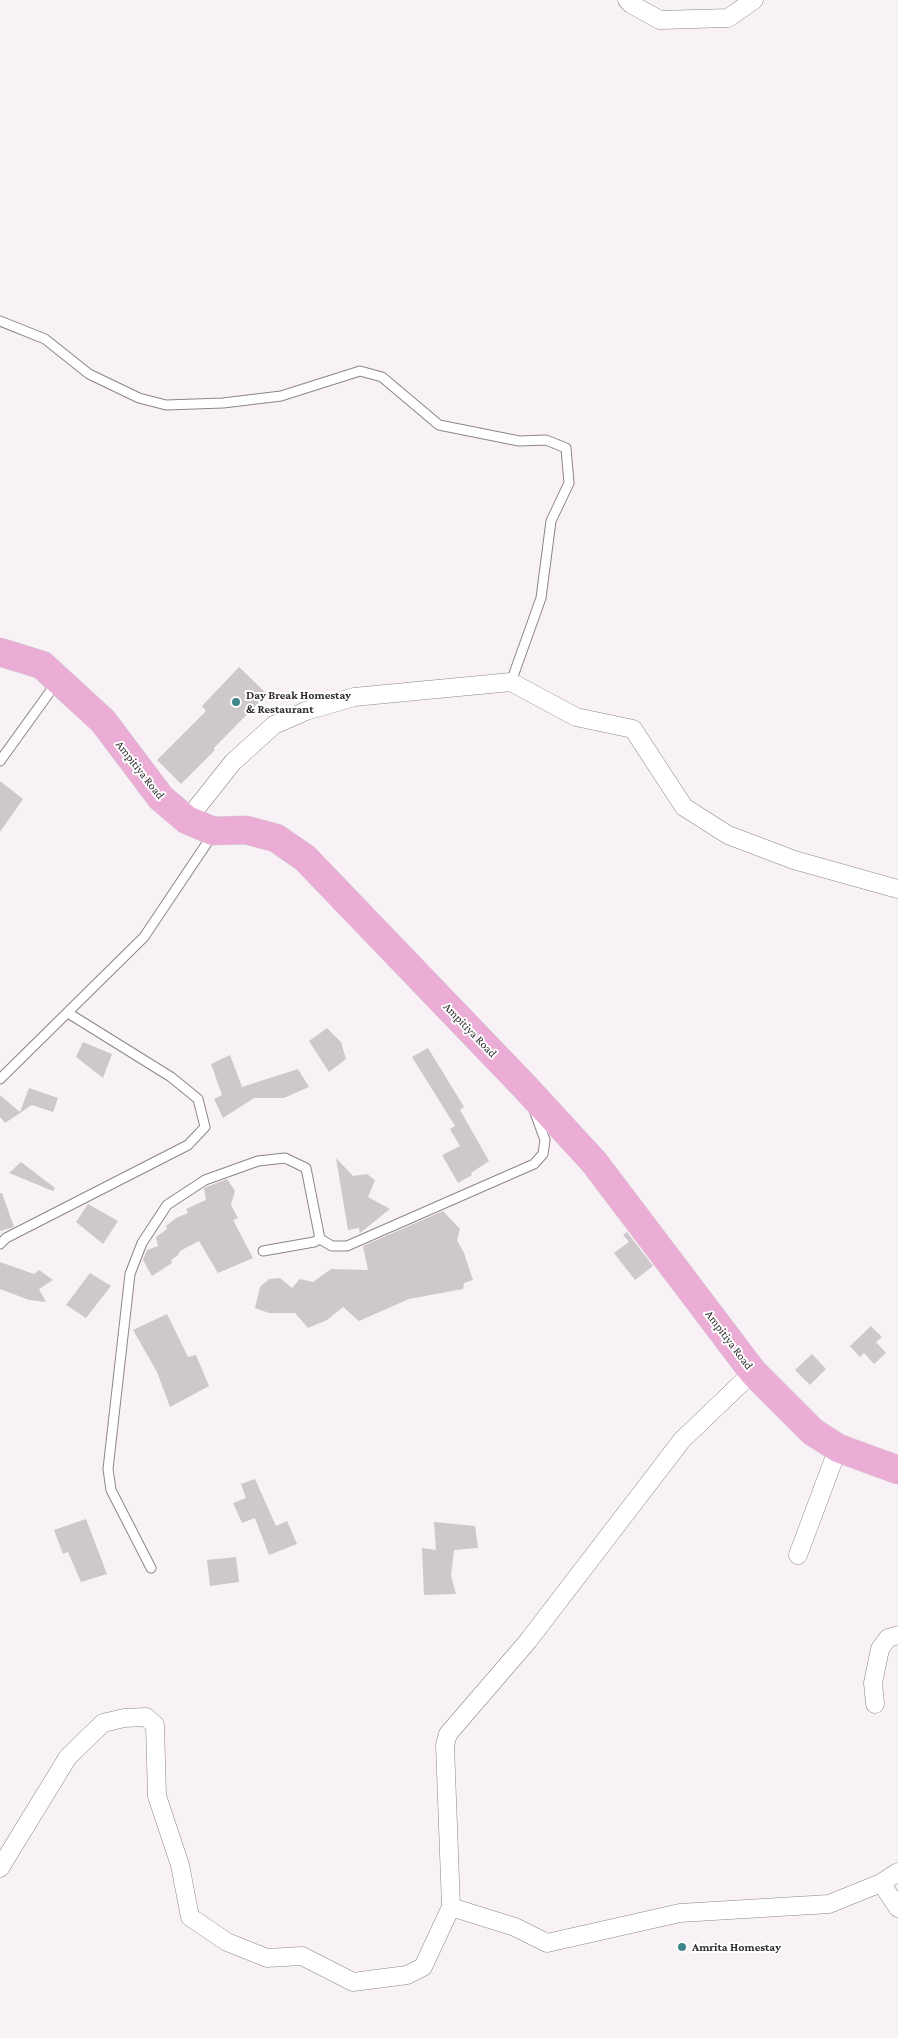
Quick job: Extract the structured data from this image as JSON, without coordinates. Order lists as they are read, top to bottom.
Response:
{
  "streets": {
    "main road": ["Ampitiya Road"]
  },
  "places": ["Day Break Homestay & Restaurant", "Amrita Homestay"]
}
